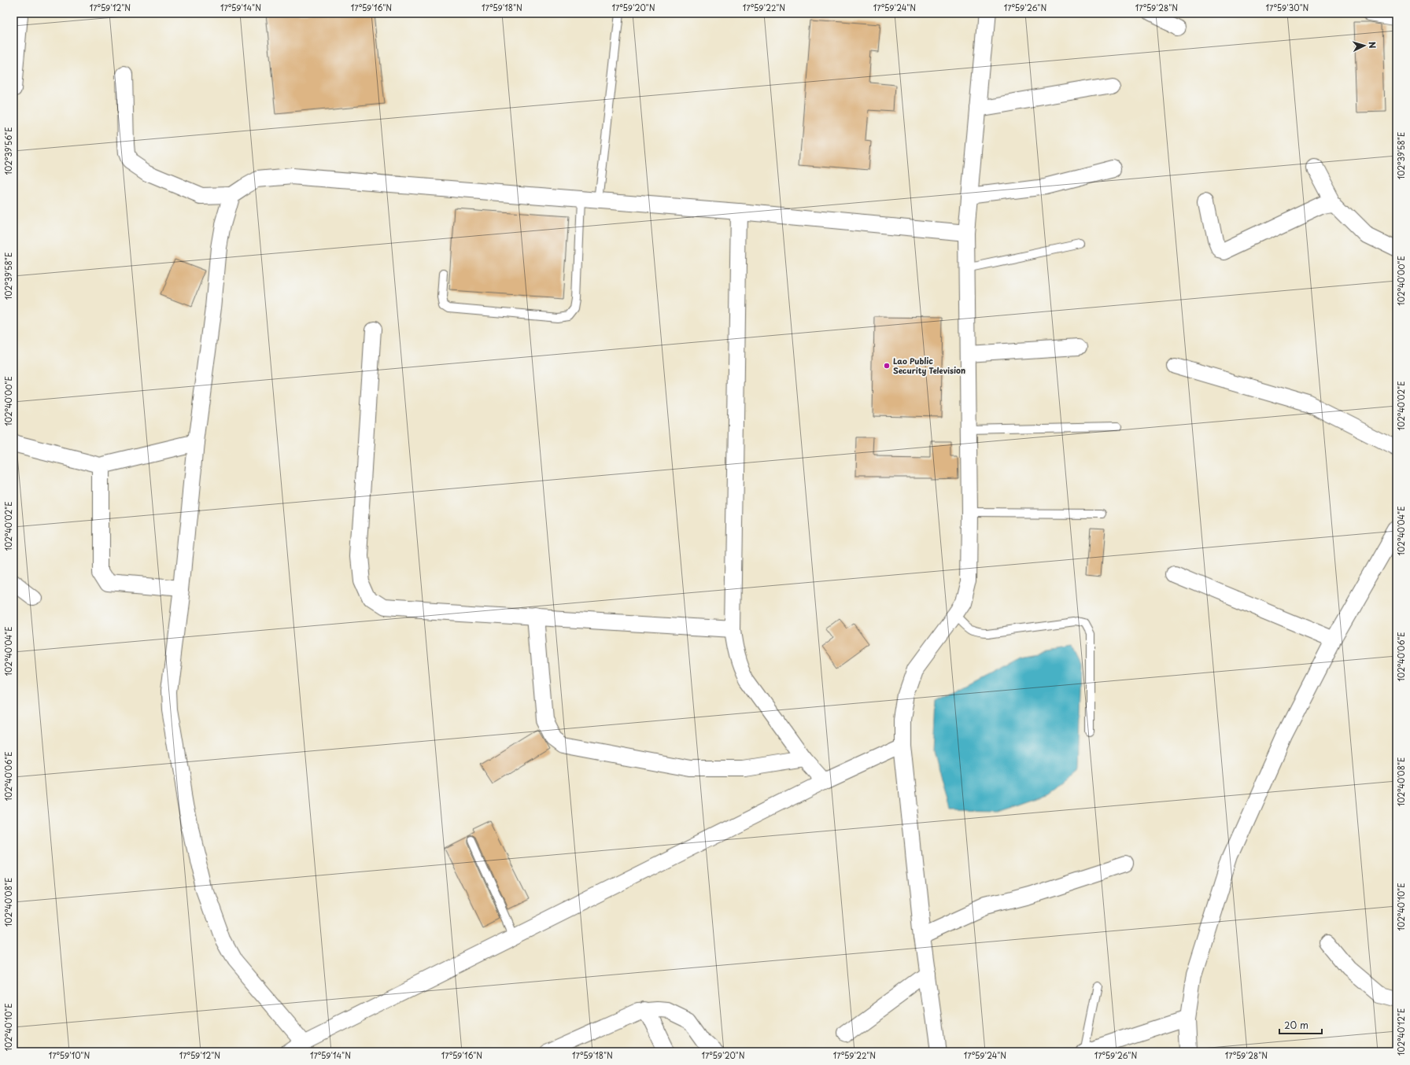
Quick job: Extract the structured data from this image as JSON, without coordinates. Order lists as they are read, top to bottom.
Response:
{
  "places": ["Lao Public Security Television"],
  "scale_bar": "20 m",
  "north": "right",
  "coordinates": [
    "17°59'12\"N",
    "17°59'14\"N",
    "17°59'16\"N",
    "17°59'18\"N",
    "17°59'20\"N",
    "17°59'22\"N",
    "17°59'24\"N",
    "17°59'26\"N",
    "17°59'28\"N",
    "17°59'30\"N",
    "102°39'56\"E",
    "102°39'58\"E",
    "102°40'00\"E",
    "102°40'02\"E",
    "102°40'04\"E",
    "102°40'06\"E",
    "102°40'08\"E",
    "102°40'10\"E",
    "102°40'12\"E",
    "17°59'10\"N"
  ]
}
